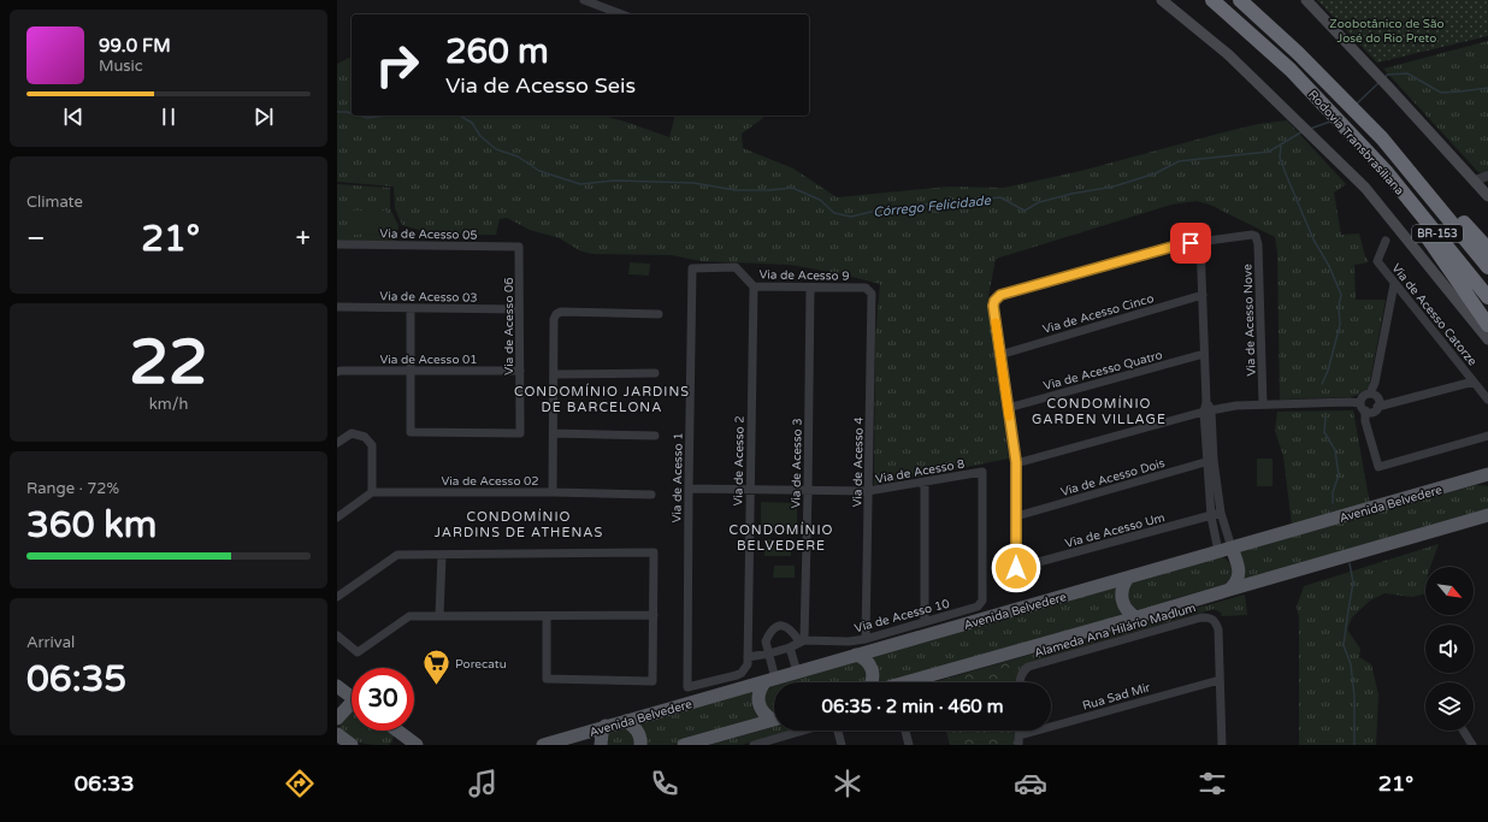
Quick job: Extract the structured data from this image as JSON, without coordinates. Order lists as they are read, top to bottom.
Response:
{
  "streets": {
    "highway": ["Rodovia Transbrasiliana", "BR-153"],
    "main road": ["Avenida Belvedere"],
    "street": [
      "Via de Acesso 05",
      "Via de Acesso 9",
      "Via de Acesso 03",
      "Via de Acesso Cinco",
      "Via de Acesso Catorze",
      "Via de Acesso Nove",
      "Via de Acesso 06",
      "Via de Acesso 01",
      "Via de Acesso Quatro",
      "Via de Acesso 2",
      "Via de Acesso 4",
      "Via de Acesso 3",
      "Via de Acesso 8",
      "Via de Acesso Dois",
      "Via de Acesso 1",
      "Via de Acesso 02",
      "Via de Acesso Um",
      "Via de Acesso 10",
      "Alameda Ana Hilário Madlum",
      "Rua Sad Mir"
    ]
  },
  "crossings": [
    ["Via de Acesso 05", "Via de Acesso 06"],
    ["Via de Acesso 9", "Via de Acesso 2"],
    ["Via de Acesso 9", "Via de Acesso 4"],
    ["Via de Acesso 9", "Via de Acesso 3"],
    ["Via de Acesso 9", "Via de Acesso 1"],
    ["Via de Acesso 03", "Via de Acesso 06"],
    ["Via de Acesso 06", "Via de Acesso 01"],
    ["Via de Acesso 2", "Via de Acesso 8"],
    ["Via de Acesso 2", "Via de Acesso 1"],
    ["Via de Acesso 4", "Via de Acesso 8"],
    ["Via de Acesso 4", "Via de Acesso 10"],
    ["Via de Acesso 3", "Via de Acesso 8"],
    ["Via de Acesso 3", "Via de Acesso 10"],
    ["Via de Acesso 8", "Via de Acesso 1"],
    ["Via de Acesso 8", "Via de Acesso 10"],
    ["Via de Acesso Dois", "Via de Acesso Um"],
    ["Alameda Ana Hilário Madlum", "Rua Sad Mir"]
  ],
  "districts": [
    "CONDOMÍNIO JARDINS DE BARCELONA",
    "CONDOMÍNIO GARDEN VILLAGE",
    "CONDOMÍNIO JARDINS DE ATHENAS",
    "CONDOMÍNIO BELVEDERE"
  ],
  "water": ["Córrego Felicidade"],
  "parks": ["Zoobotânico de São José do Rio Preto"],
  "places": {
    "supermarket": ["Porecatu"]
  },
  "north": "bottom right",
  "page": {
    "turn": ["260 m", "Via de Acesso Seis"],
    "song": ["99.0 FM", "Music"],
    "tile": [
      "Climate",
      ["22", "km/h"],
      ["Range · 72%", "360 km"],
      ["Arrival", "06:35"]
    ],
    "heat": ["−", "21°", "+"],
    "limit": "30",
    "trip": "06:35 · 2 min · 460 m",
    "tabs": ["06:33", "21°"]
  }
}
